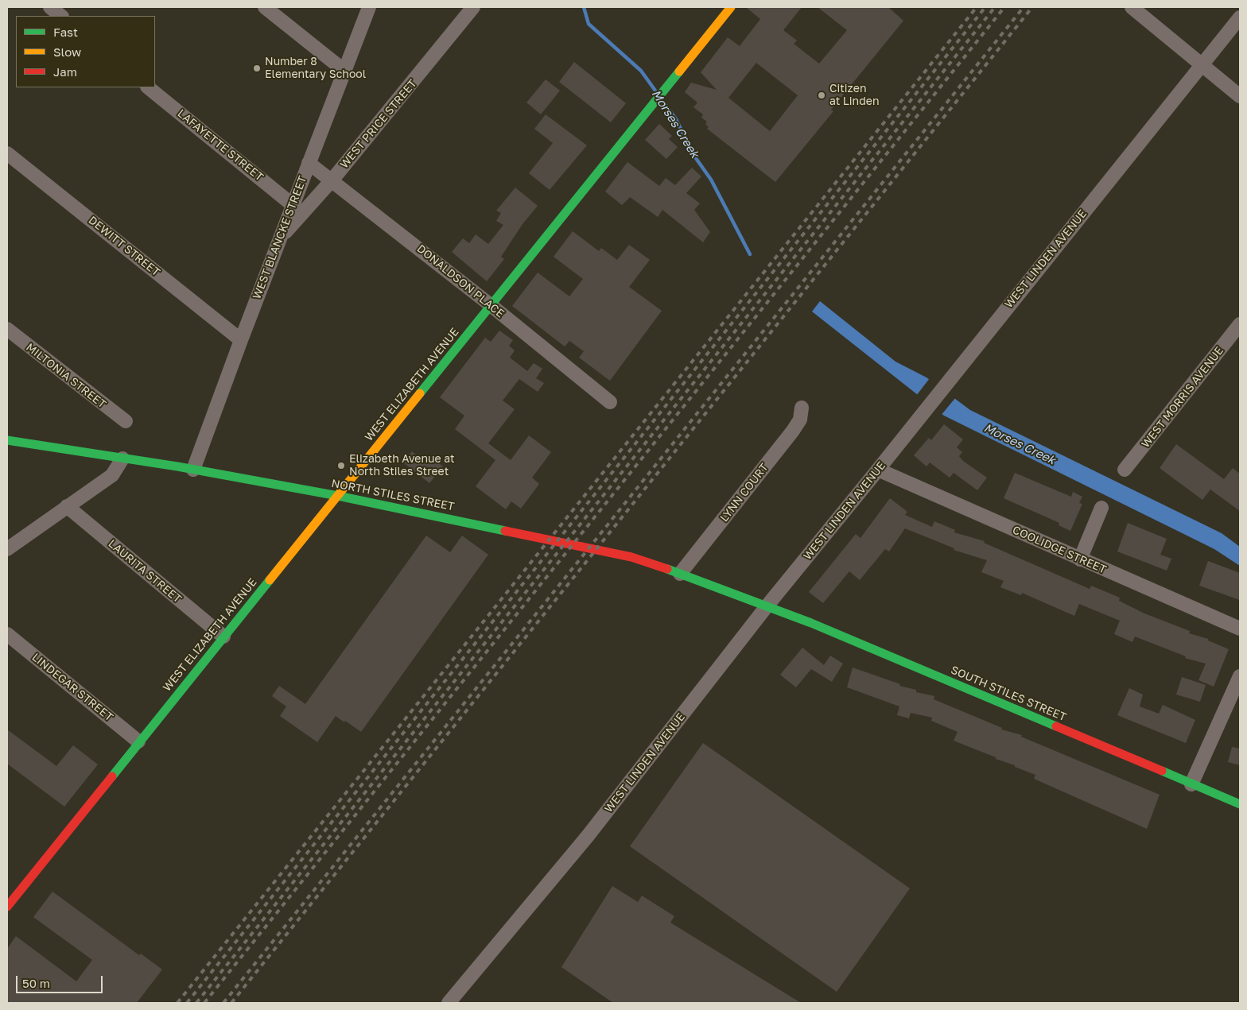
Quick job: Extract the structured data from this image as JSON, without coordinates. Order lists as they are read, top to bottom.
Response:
{
  "streets": {
    "main road": ["WEST ELIZABETH AVENUE", "NORTH STILES STREET", "SOUTH STILES STREET"],
    "street": [
      "WEST PRICE STREET",
      "LAFAYETTE STREET",
      "WEST BLANCKE STREET",
      "DEWITT STREET",
      "WEST LINDEN AVENUE",
      "DONALDSON PLACE",
      "MILTONIA STREET",
      "WEST MORRIS AVENUE",
      "LYNN COURT",
      "COOLIDGE STREET",
      "LAURITA STREET",
      "LINDEGAR STREET"
    ]
  },
  "crossings": [
    ["WEST PRICE STREET", "WEST BLANCKE STREET"],
    ["WEST PRICE STREET", "DONALDSON PLACE"],
    ["LAFAYETTE STREET", "WEST BLANCKE STREET"],
    ["WEST BLANCKE STREET", "DEWITT STREET"],
    ["WEST BLANCKE STREET", "DONALDSON PLACE"],
    ["WEST BLANCKE STREET", "NORTH STILES STREET"],
    ["WEST LINDEN AVENUE", "NORTH STILES STREET"],
    ["WEST LINDEN AVENUE", "COOLIDGE STREET"],
    ["WEST LINDEN AVENUE", "SOUTH STILES STREET"],
    ["DONALDSON PLACE", "WEST ELIZABETH AVENUE"],
    ["WEST ELIZABETH AVENUE", "NORTH STILES STREET"],
    ["WEST ELIZABETH AVENUE", "LAURITA STREET"],
    ["WEST ELIZABETH AVENUE", "LINDEGAR STREET"],
    ["LYNN COURT", "NORTH STILES STREET"],
    ["NORTH STILES STREET", "SOUTH STILES STREET"]
  ],
  "water": ["Morses Creek"],
  "places": ["Number 8 Elementary School", "Citizen at Linden", "Elizabeth Avenue at North Stiles Street"],
  "legend": ["Fast", "Slow", "Jam"],
  "scale_bar": "50 m"
}
